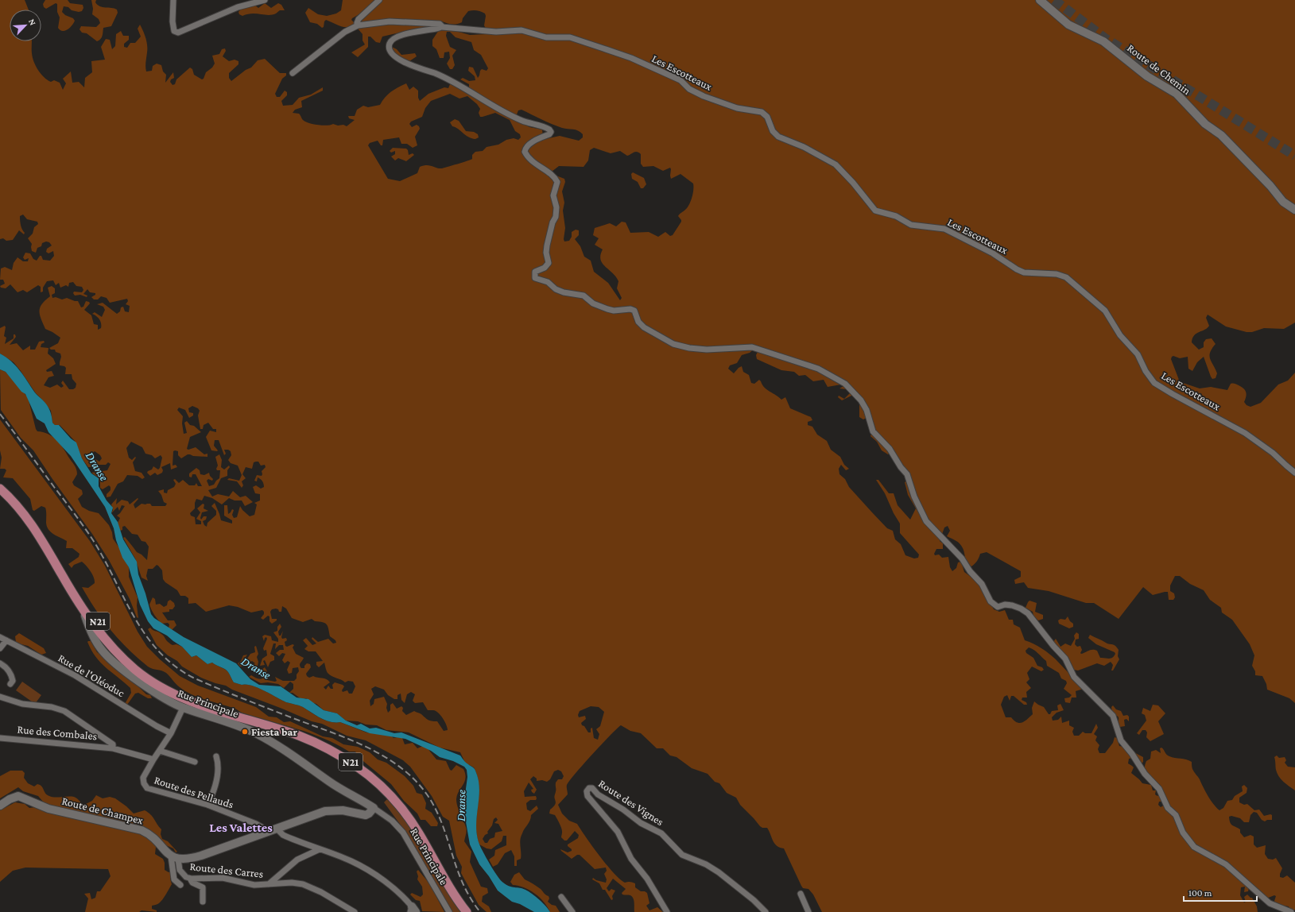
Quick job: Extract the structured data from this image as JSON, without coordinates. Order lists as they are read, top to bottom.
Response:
{
  "streets": {
    "main road": ["N21"],
    "street": [
      "Route de Chemin",
      "Les Escotteaux",
      "Rue de l'Oléoduc",
      "Rue Principale",
      "Rue des Combales",
      "Route des Pellauds",
      "Route des Vignes",
      "Route de Champex",
      "Route des Carres"
    ]
  },
  "crossings": [
    ["N21", "Rue Principale"],
    ["Rue de l'Oléoduc", "Route des Pellauds"],
    ["Rue Principale", "Route des Pellauds"],
    ["Rue des Combales", "Route des Pellauds"],
    ["Route de Champex", "Route des Carres"]
  ],
  "districts": ["Les Valettes"],
  "water": ["Dranse"],
  "places": ["Fiesta bar"],
  "scale_bar": "100 m",
  "north": "top right"
}
